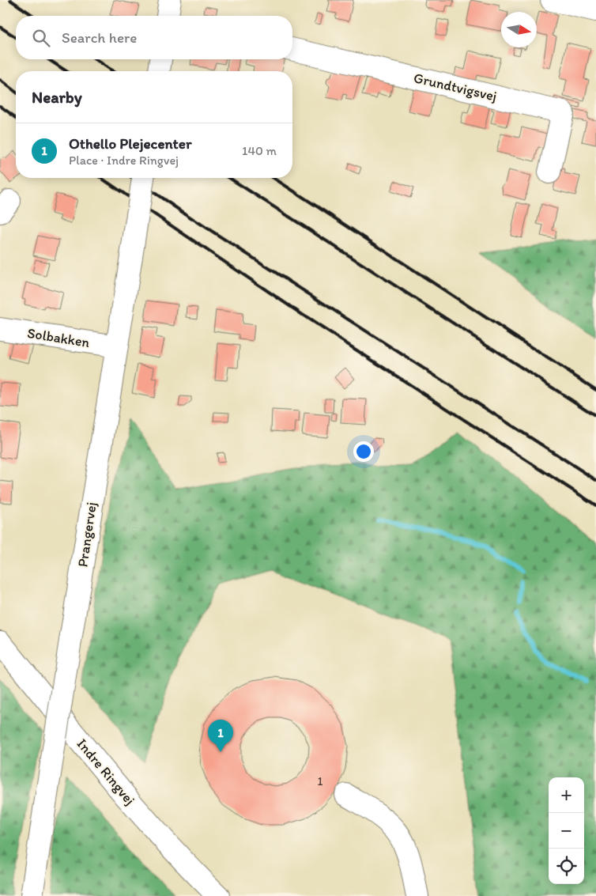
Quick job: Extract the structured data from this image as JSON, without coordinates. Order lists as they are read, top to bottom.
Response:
{
  "streets": {
    "street": [
      "Grundtvigsvej",
      "Solbakken",
      "Prangervej",
      "Indre Ringvej"
    ]
  },
  "crossings": [
    ["Solbakken", "Prangervej"]
  ],
  "house_numbers": ["1"],
  "north": "right",
  "page": {
    "search": "Search here",
    "heading": "Nearby",
    "list": [
      {
        "mark": "1",
        "name": "Othello Plejecenter",
        "note": "Place · Indre Ringvej",
        "value": "140 m"
      }
    ],
    "pins": "1",
    "map_buttons": ["+", "−"]
  }
}
